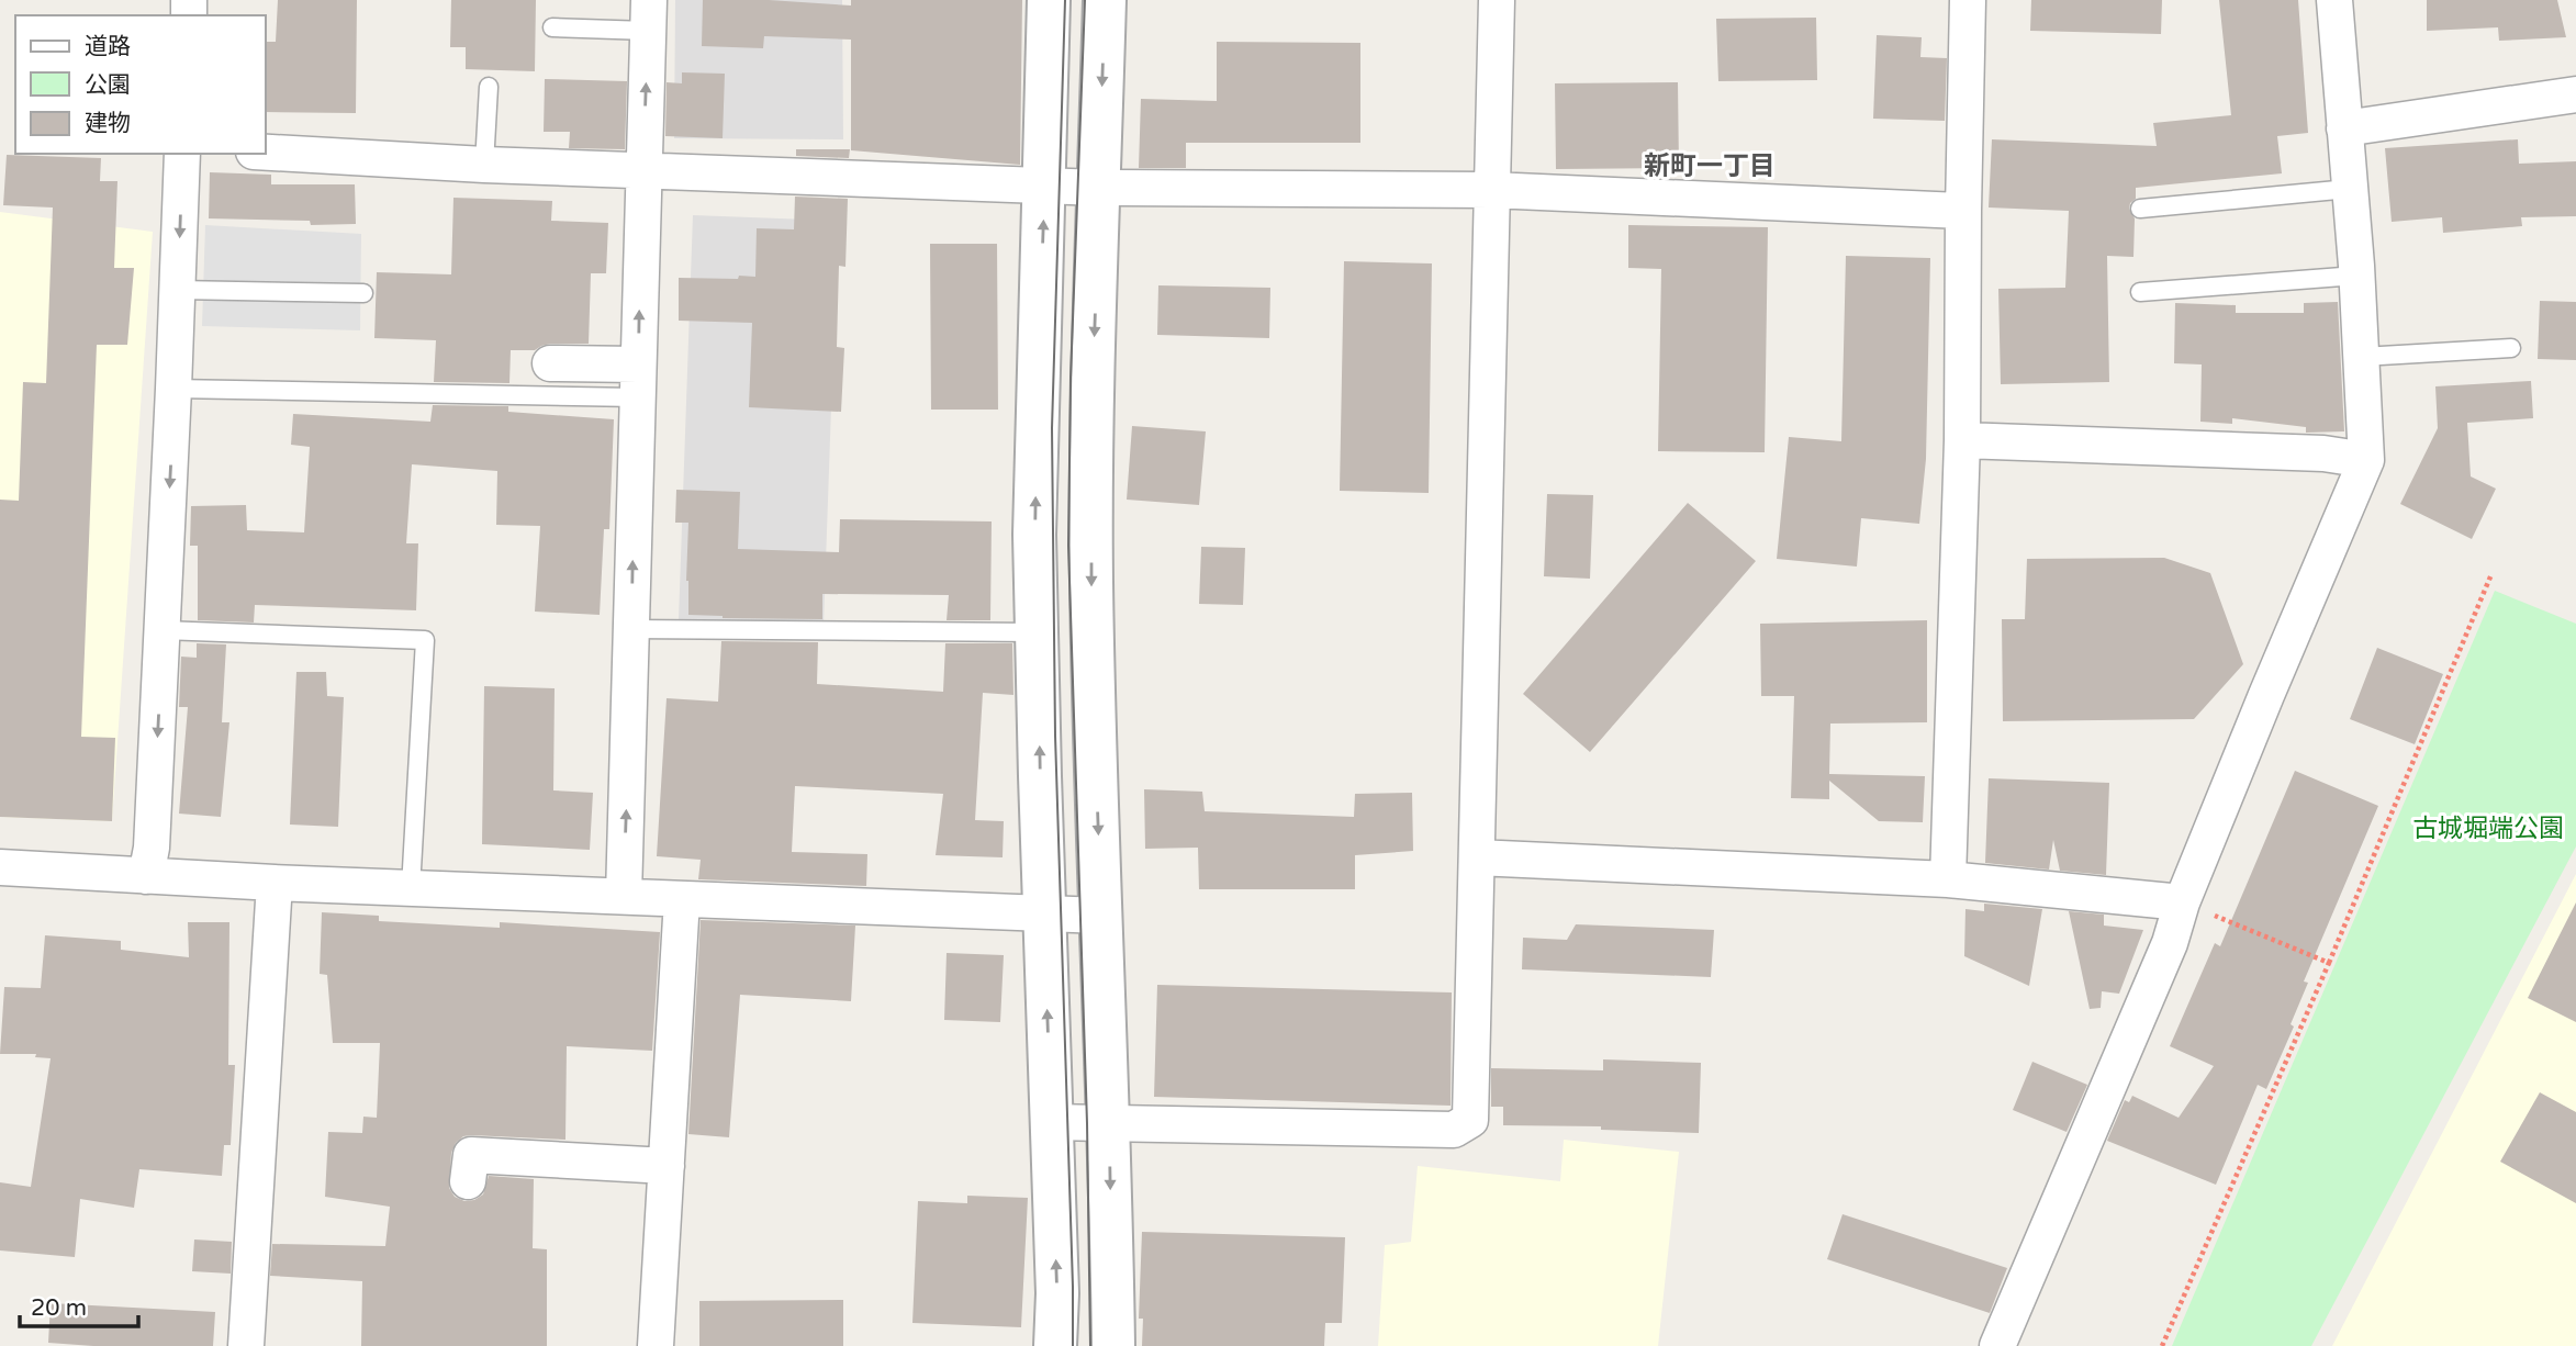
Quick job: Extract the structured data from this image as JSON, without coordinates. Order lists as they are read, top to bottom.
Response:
{
  "districts": ["新町一丁目"],
  "parks": ["古城堀端公園"],
  "legend": ["道路", "公園", "建物"],
  "scale_bar": "20 m"
}
